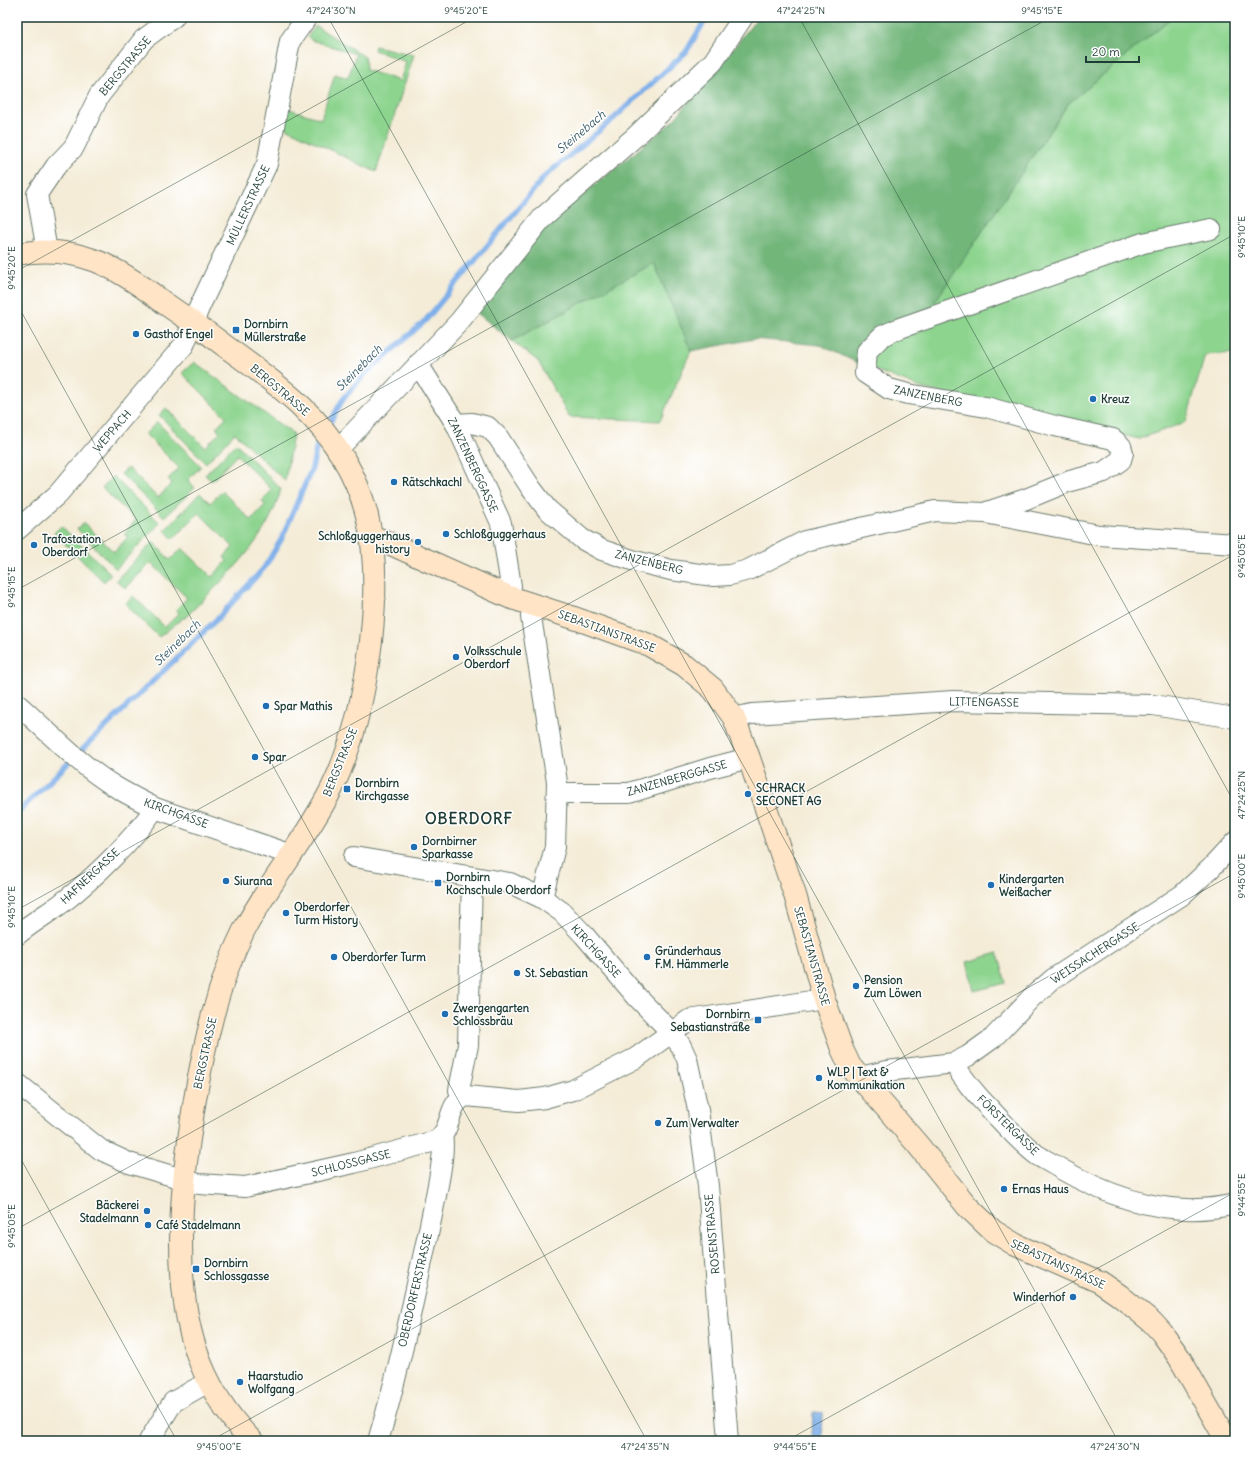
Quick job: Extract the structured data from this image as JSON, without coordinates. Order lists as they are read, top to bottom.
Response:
{
  "streets": {
    "main road": ["BERGSTRASSE", "SEBASTIANSTRASSE"],
    "street": [
      "MÜLLERSTRASSE",
      "ZANZENBERG",
      "WEPPACH",
      "ZANZENBERGGASSE",
      "LITTENGASSE",
      "KIRCHGASSE",
      "HAFNERGASSE",
      "WEISSACHERGASSE",
      "FÖRSTERGASSE",
      "SCHLOSSGASSE",
      "ROSENSTRASSE",
      "OBERDORFERSTRASSE"
    ]
  },
  "crossings": [
    ["BERGSTRASSE", "MÜLLERSTRASSE"],
    ["BERGSTRASSE", "WEPPACH"],
    ["BERGSTRASSE", "SEBASTIANSTRASSE"],
    ["BERGSTRASSE", "KIRCHGASSE"],
    ["BERGSTRASSE", "SCHLOSSGASSE"],
    ["MÜLLERSTRASSE", "WEPPACH"],
    ["ZANZENBERG", "ZANZENBERGGASSE"],
    ["ZANZENBERGGASSE", "SEBASTIANSTRASSE"],
    ["SEBASTIANSTRASSE", "LITTENGASSE"],
    ["SEBASTIANSTRASSE", "WEISSACHERGASSE"],
    ["KIRCHGASSE", "HAFNERGASSE"],
    ["KIRCHGASSE", "ROSENSTRASSE"],
    ["WEISSACHERGASSE", "FÖRSTERGASSE"],
    ["SCHLOSSGASSE", "OBERDORFERSTRASSE"]
  ],
  "districts": ["OBERDORF"],
  "water": ["Steinebach"],
  "places": {
    "transit": [
      "Dornbirn Müllerstraße",
      "Dornbirn Kirchgasse",
      "Dornbirn Kochschule Oberdorf",
      "Dornbirn Sebastianstraße",
      "Dornbirn Schlossgasse"
    ],
    "other": [
      "Gasthof Engel",
      "Kreuz",
      "Rätschkachl",
      "Schloßguggerhaus",
      "Schloßguggerhaus history",
      "Trafostation Oberdorf",
      "Volksschule Oberdorf",
      "Spar Mathis",
      "Spar",
      "SCHRACK SECONET AG",
      "Dornbirner Sparkasse",
      "Siurana",
      "Kindergarten Weißacher",
      "Oberdorfer Turm History",
      "Oberdorfer Turm",
      "Gründerhaus F.M. Hämmerle",
      "St. Sebastian",
      "Pension Zum Löwen",
      "Zwergengarten Schlossbräu",
      "WLP | Text & Kommunikation",
      "Zum Verwalter",
      "Ernas Haus",
      "Bäckerei Stadelmann",
      "Café Stadelmann",
      "Winderhof",
      "Haarstudio Wolfgang"
    ]
  },
  "scale_bar": "20 m",
  "coordinates": [
    "47°24'30\"N",
    "9°45'20\"E",
    "47°24'25\"N",
    "9°45'15\"E",
    "9°45'10\"E",
    "9°45'05\"E",
    "9°45'00\"E",
    "9°44'55\"E",
    "47°24'35\"N"
  ]
}
